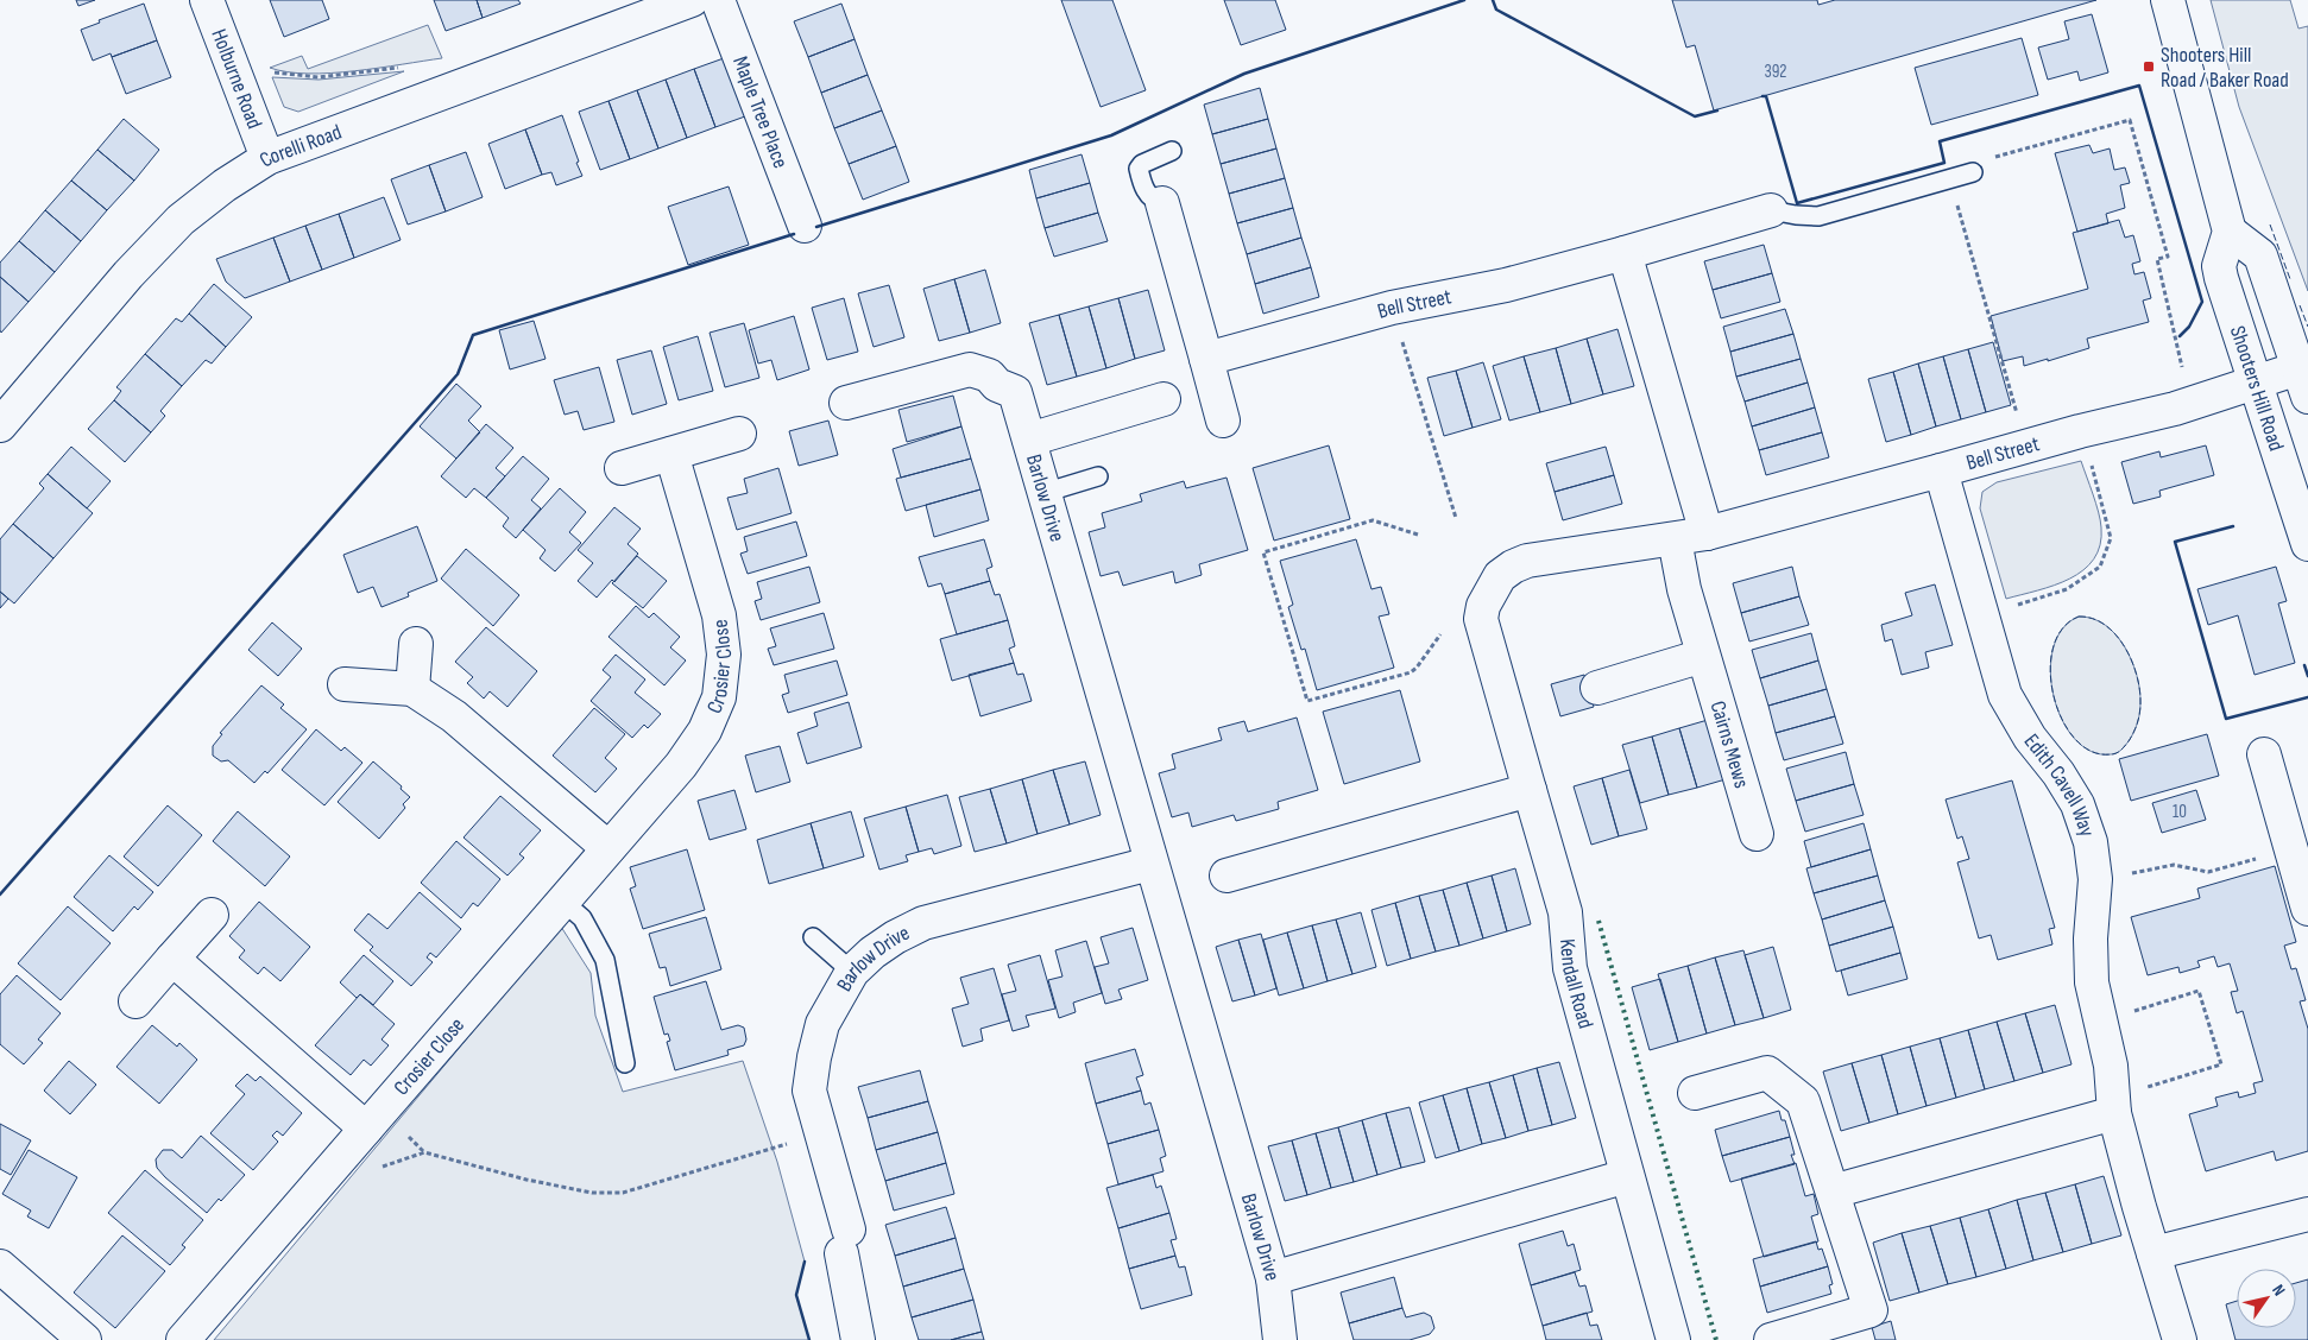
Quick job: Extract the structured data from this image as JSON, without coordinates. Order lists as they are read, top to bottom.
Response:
{
  "streets": {
    "street": [
      "Holburne Road",
      "Maple Tree Place",
      "Corelli Road",
      "Bell Street",
      "Shooters Hill Road",
      "Barlow Drive",
      "Crosier Close",
      "Cairns Mews",
      "Edith Cavell Way",
      "Kendall Road"
    ]
  },
  "crossings": [
    ["Holburne Road", "Corelli Road"],
    ["Bell Street", "Shooters Hill Road"],
    ["Bell Street", "Cairns Mews"],
    ["Bell Street", "Edith Cavell Way"],
    ["Bell Street", "Kendall Road"]
  ],
  "places": {
    "transit": ["Shooters Hill Road / Baker Road"]
  },
  "house_numbers": ["392", "10"],
  "north": "top right"
}
